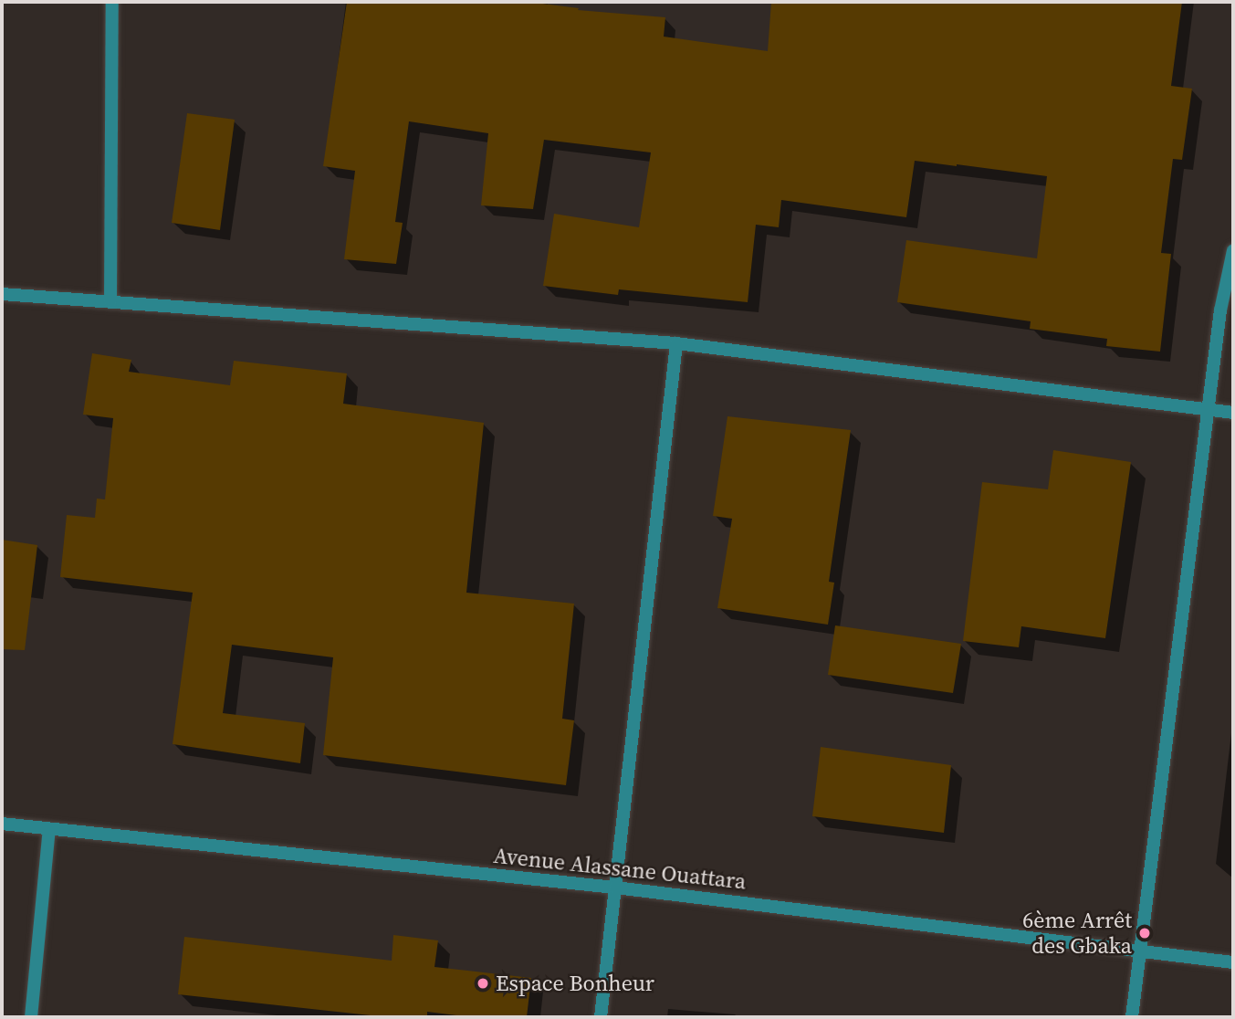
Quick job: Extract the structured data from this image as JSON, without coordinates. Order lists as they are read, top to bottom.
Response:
{
  "streets": {
    "street": ["Avenue Alassane Ouattara"]
  },
  "places": ["6ème Arrêt des Gbaka", "Espace Bonheur"]
}
